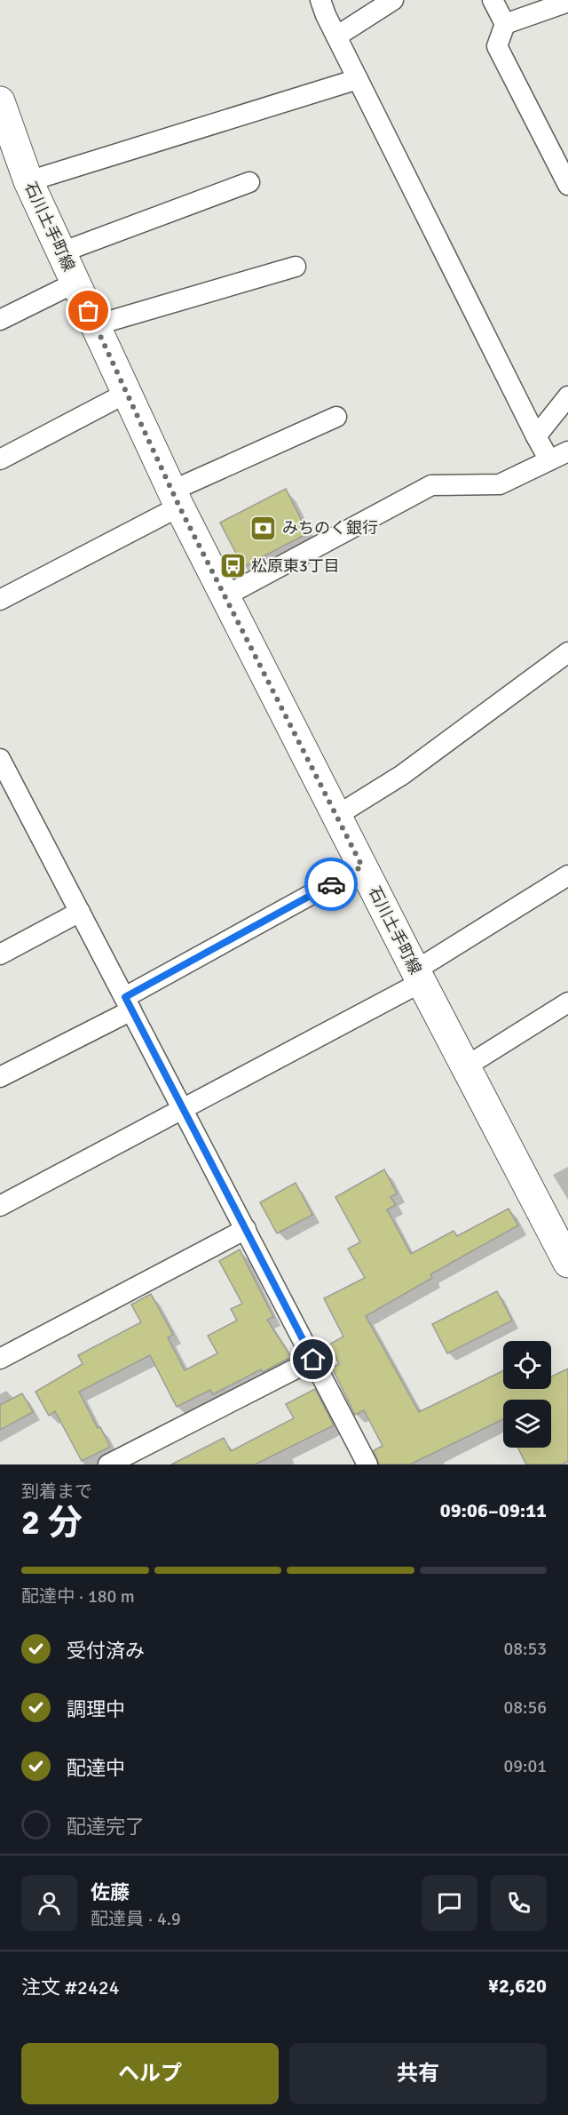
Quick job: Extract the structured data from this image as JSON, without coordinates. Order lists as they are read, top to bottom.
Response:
{
  "streets": {
    "main road": ["石川土手町線"]
  },
  "places": {
    "bank": ["みちのく銀行"],
    "bus stop": ["松原東3丁目"]
  },
  "page": {
    "heading": ["2 分", "到着まで", "09:06–09:11"],
    "panel": [
      "佐藤",
      "配達員 · 4.9",
      "注文 #2424",
      "¥2,620"
    ],
    "bar": "配達中 · 180 m",
    "list": [
      ["受付済み", "08:53"],
      ["調理中", "08:56"],
      ["配達中", "09:01"],
      "配達完了"
    ],
    "buttons": ["ヘルプ", "共有"]
  }
}
